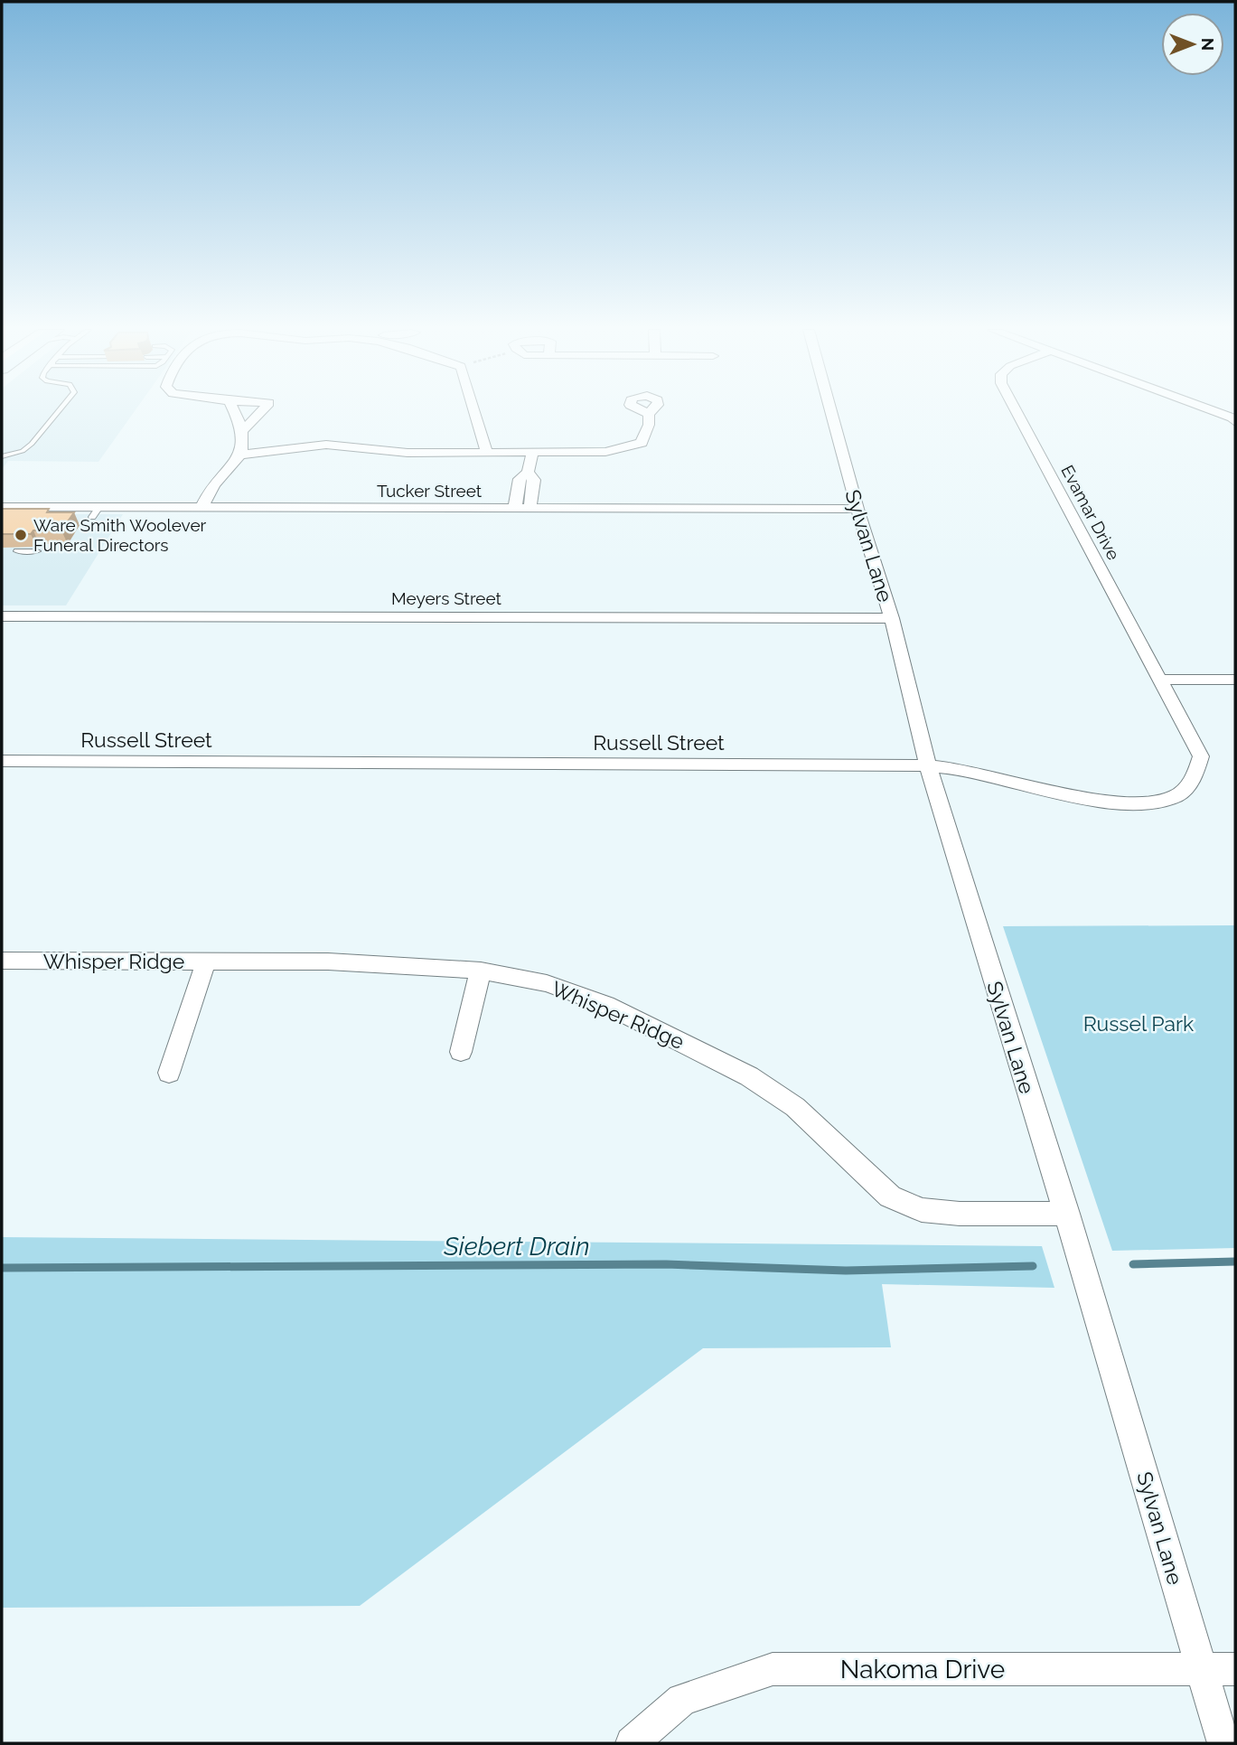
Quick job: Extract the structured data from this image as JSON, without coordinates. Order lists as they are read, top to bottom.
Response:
{
  "streets": {
    "street": [
      "Tucker Street",
      "Evamar Drive",
      "Sylvan Lane",
      "Meyers Street",
      "Russell Street",
      "Whisper Ridge",
      "Nakoma Drive"
    ]
  },
  "crossings": [
    ["Tucker Street", "Sylvan Lane"],
    ["Evamar Drive", "Russell Street"],
    ["Sylvan Lane", "Meyers Street"],
    ["Sylvan Lane", "Russell Street"],
    ["Sylvan Lane", "Whisper Ridge"],
    ["Sylvan Lane", "Nakoma Drive"]
  ],
  "water": ["Siebert Drain"],
  "parks": ["Russel Park"],
  "places": ["Ware Smith Woolever Funeral Directors"],
  "north": "right"
}
